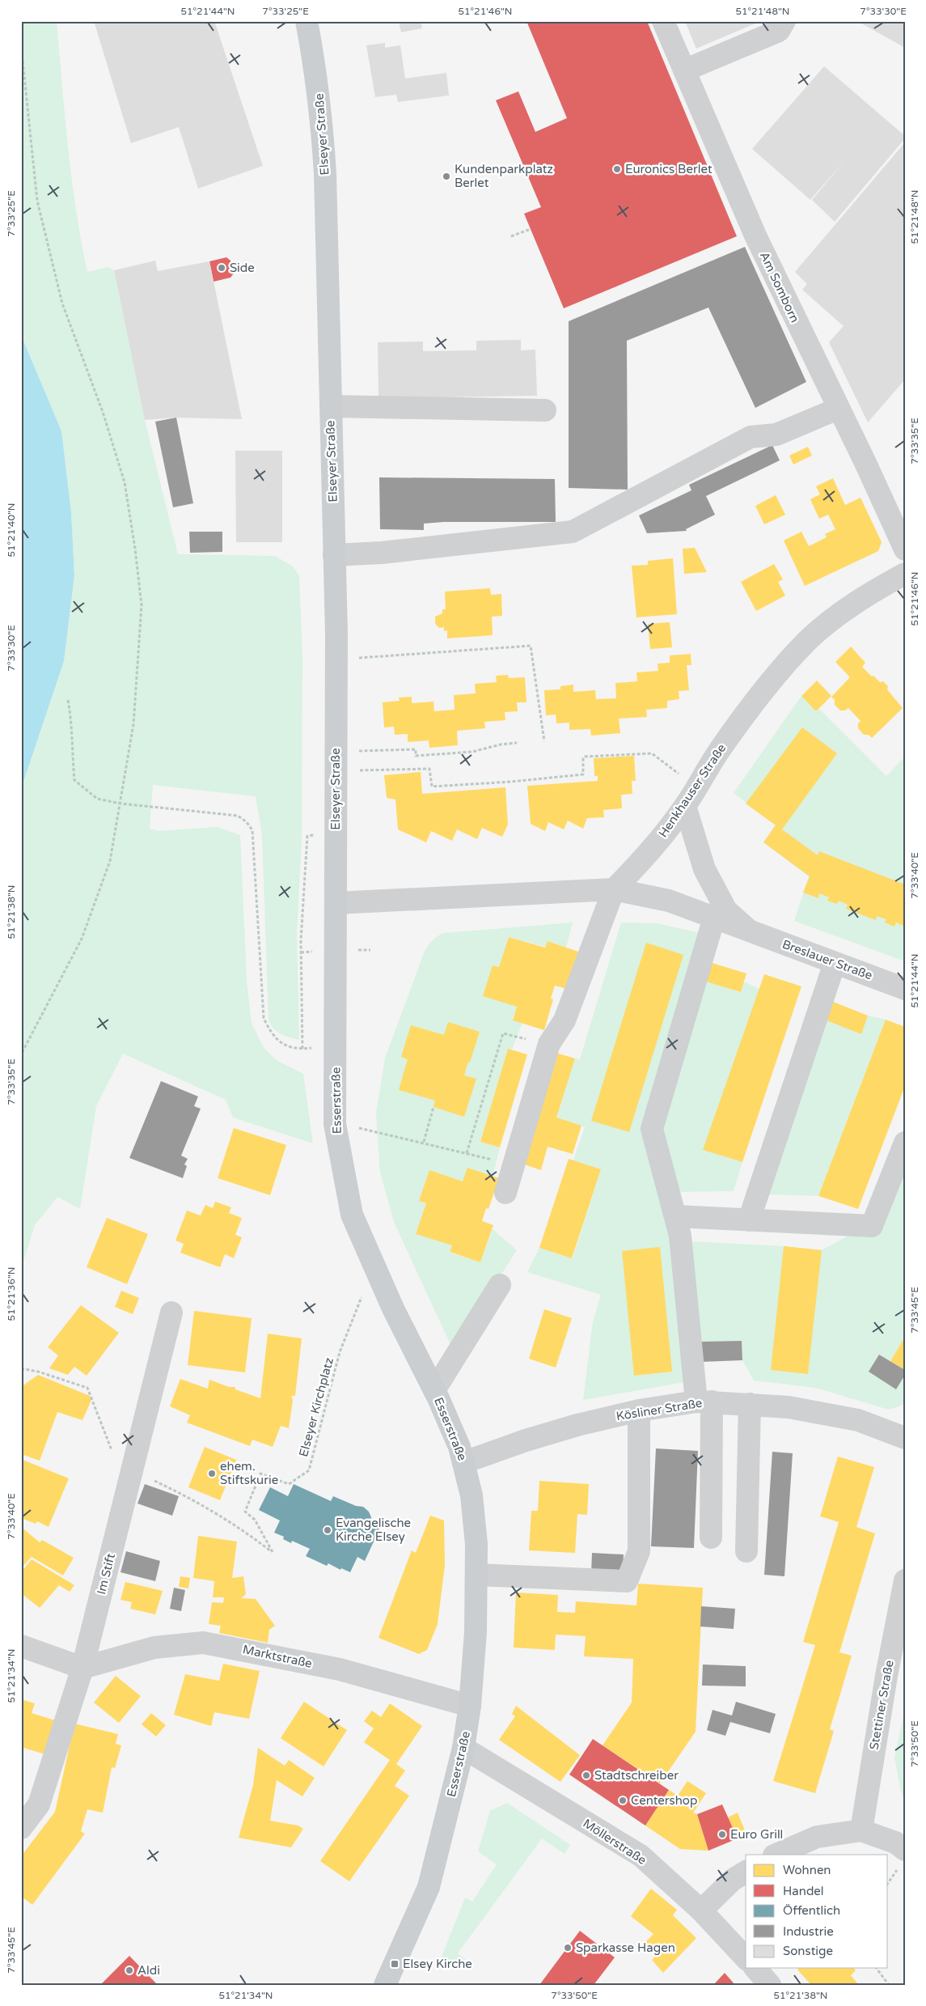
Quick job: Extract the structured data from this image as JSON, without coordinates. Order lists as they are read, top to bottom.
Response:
{
  "streets": {
    "main road": ["Elseyer Straße", "Esserstraße"],
    "street": [
      "Am Somborn",
      "Henkhauser Straße",
      "Breslauer Straße",
      "Kösliner Straße",
      "Im Stift",
      "Marktstraße",
      "Stettiner Straße",
      "Möllerstraße"
    ],
    "path": ["Elseyer Kirchplatz"]
  },
  "crossings": [
    ["Elseyer Straße", "Esserstraße"],
    ["Henkhauser Straße", "Breslauer Straße"],
    ["Esserstraße", "Elseyer Kirchplatz"],
    ["Esserstraße", "Kösliner Straße"],
    ["Esserstraße", "Marktstraße"],
    ["Esserstraße", "Möllerstraße"],
    ["Elseyer Kirchplatz", "Im Stift"],
    ["Im Stift", "Marktstraße"]
  ],
  "places": {
    "other": [
      "Euronics Berlet",
      "Kundenparkplatz Berlet",
      "Side",
      "ehem. Stiftskurie",
      "Evangelische Kirche Elsey",
      "Stadtschreiber",
      "Centershop",
      "Euro Grill",
      "Sparkasse Hagen",
      "Aldi"
    ],
    "transit": ["Elsey Kirche"]
  },
  "legend": [
    "Wohnen",
    "Handel",
    "Öffentlich",
    "Industrie",
    "Sonstige"
  ],
  "coordinates": [
    "51°21'44\"N",
    "7°33'25\"E",
    "51°21'46\"N",
    "51°21'48\"N",
    "7°33'30\"E",
    "7°33'35\"E",
    "51°21'40\"N",
    "7°33'40\"E",
    "51°21'38\"N",
    "51°21'36\"N",
    "7°33'45\"E",
    "51°21'34\"N",
    "7°33'50\"E"
  ]
}
